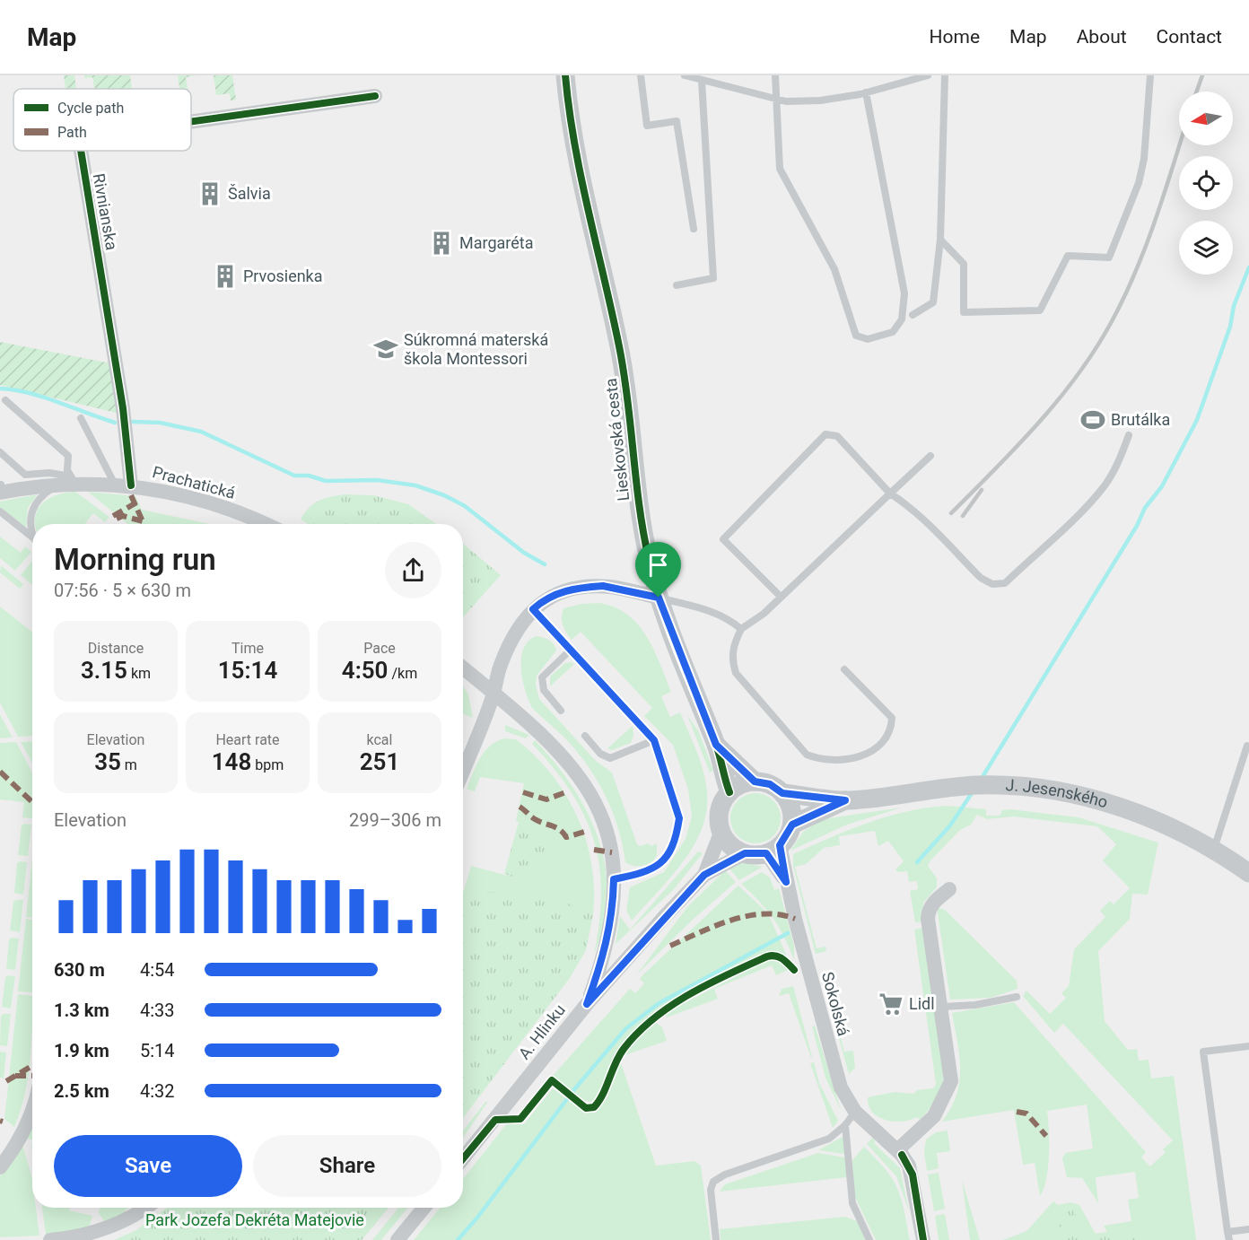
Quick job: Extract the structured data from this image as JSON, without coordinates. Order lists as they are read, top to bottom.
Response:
{
  "streets": {
    "street": [
      "Rivnianska",
      "Lieskovská cesta",
      "Prachatická",
      "J. Jesenského",
      "Sokolská",
      "A. Hlinku"
    ]
  },
  "crossings": [
    ["Rivnianska", "Prachatická"],
    ["Lieskovská cesta", "J. Jesenského"],
    ["Lieskovská cesta", "Sokolská"],
    ["J. Jesenského", "Sokolská"]
  ],
  "parks": ["Park Jozefa Dekréta Matejovie"],
  "places": {
    "building": ["Šalvia", "Margaréta", "Prvosienka"],
    "school or university": ["Súkromná materská škola Montessori"],
    "sports": ["Brutálka"],
    "supermarket": ["Lidl"]
  },
  "legend": ["Cycle path", "Path"],
  "north": "left",
  "page": {
    "header": "Map",
    "nav": [
      "Home",
      "Map",
      "About",
      "Contact"
    ],
    "heading": ["Morning run", "07:56 · 5 × 630 m"],
    "stats": [
      ["Distance", "3.15 km"],
      ["Time", "15:14"],
      ["Pace", "4:50 /km"],
      ["Elevation", "35 m"],
      ["Heart rate", "148 bpm"],
      ["kcal", "251"]
    ],
    "chart": ["Elevation", "299–306 m"],
    "list": [
      {
        "name": "630 m",
        "note": "4:54"
      },
      {
        "name": "1.3 km",
        "note": "4:33"
      },
      {
        "name": "1.9 km",
        "note": "5:14"
      },
      {
        "name": "2.5 km",
        "note": "4:32"
      }
    ],
    "buttons": ["Save", "Share"]
  }
}
